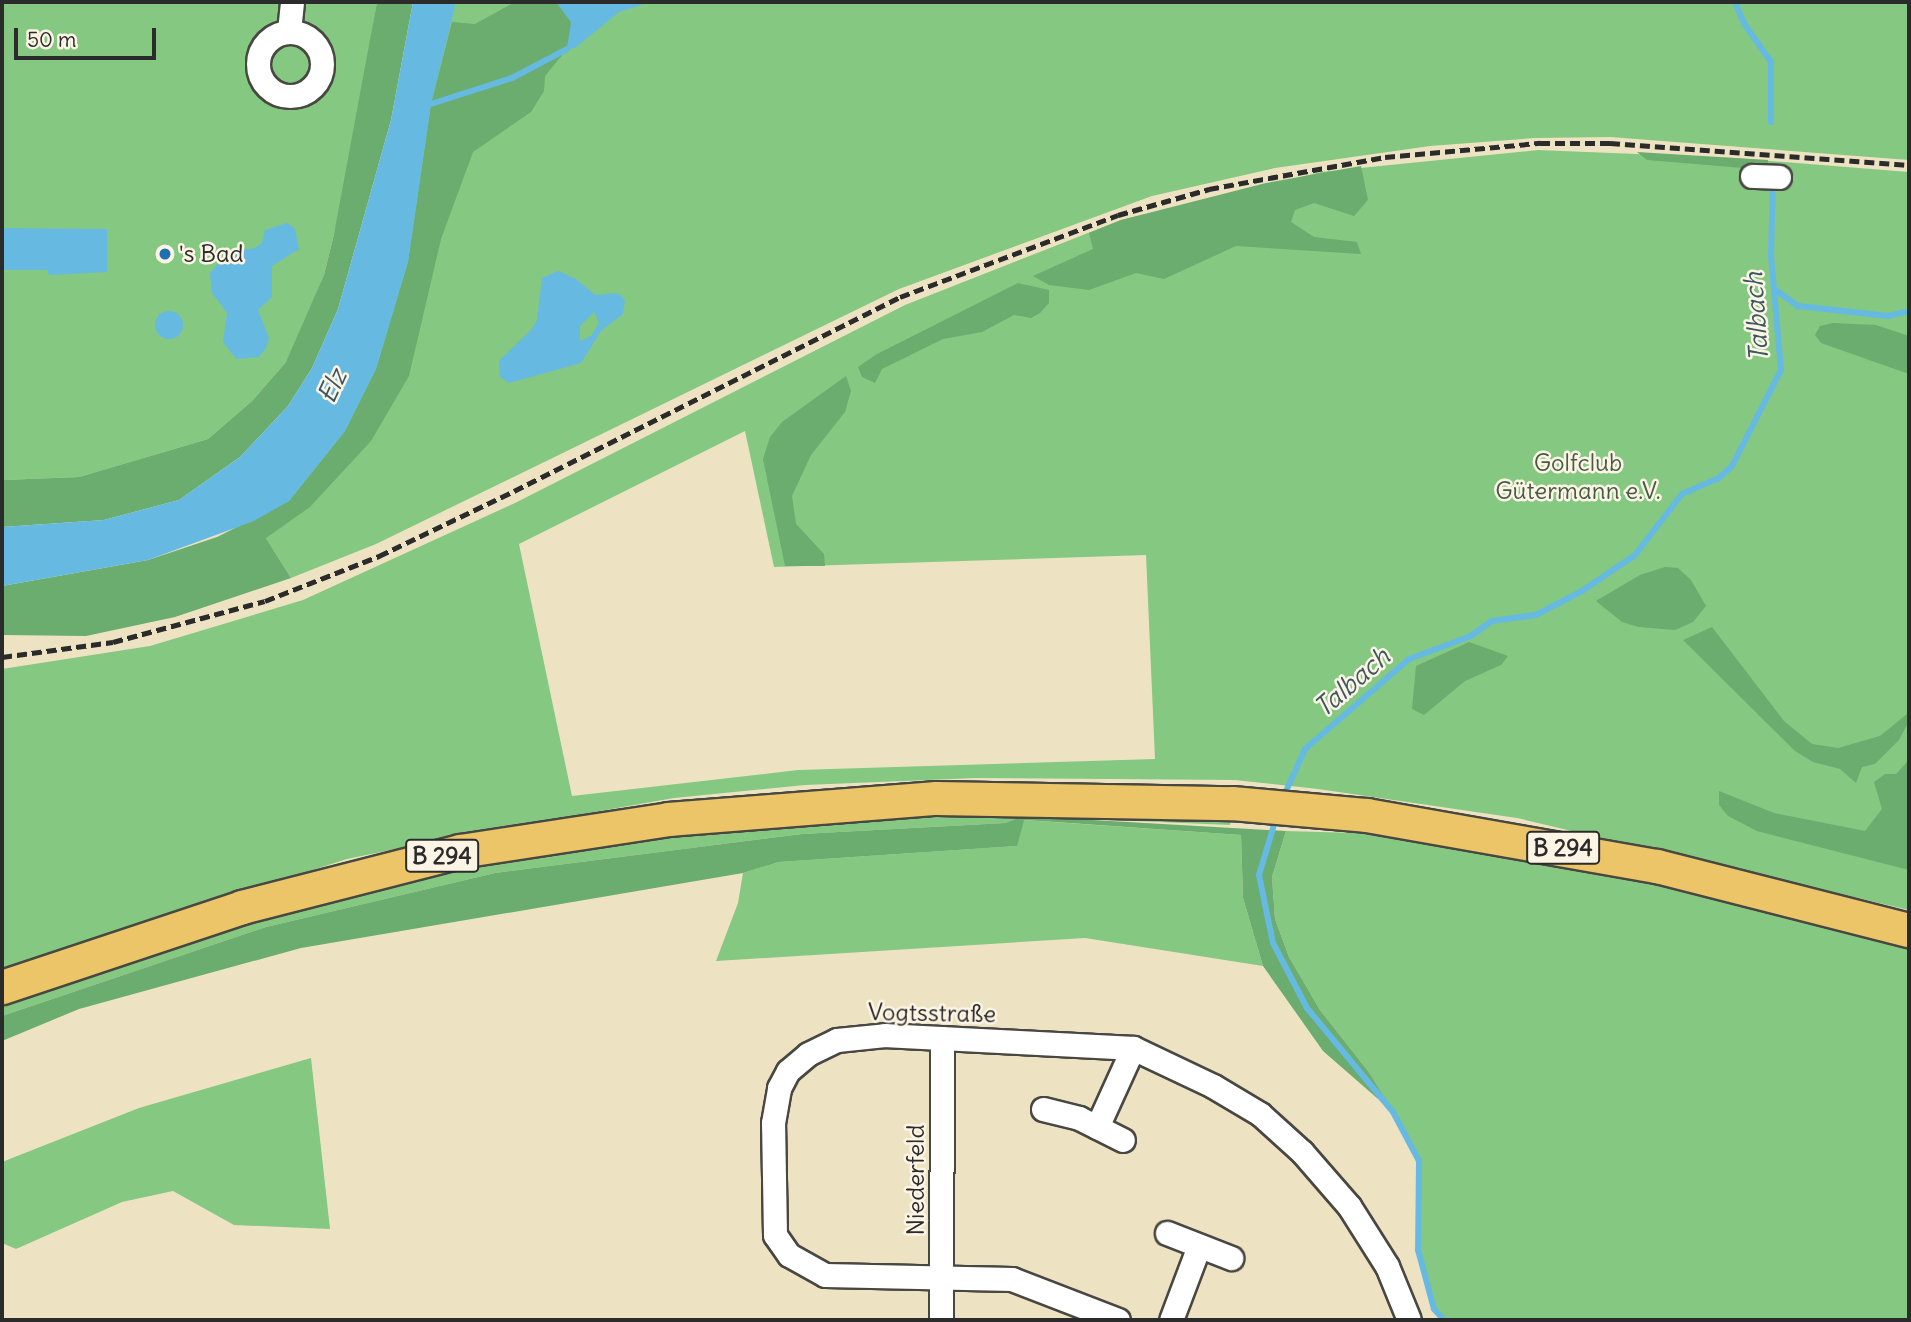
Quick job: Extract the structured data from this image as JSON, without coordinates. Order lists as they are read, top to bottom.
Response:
{
  "streets": {
    "highway": ["B 294"],
    "street": ["Vogtsstraße", "Niederfeld"]
  },
  "crossings": [
    ["Vogtsstraße", "Niederfeld"]
  ],
  "water": ["Talbach", "Elz"],
  "parks": ["Golfclub Gütermann e.V."],
  "places": ["'s Bad"],
  "scale_bar": "50 m"
}
